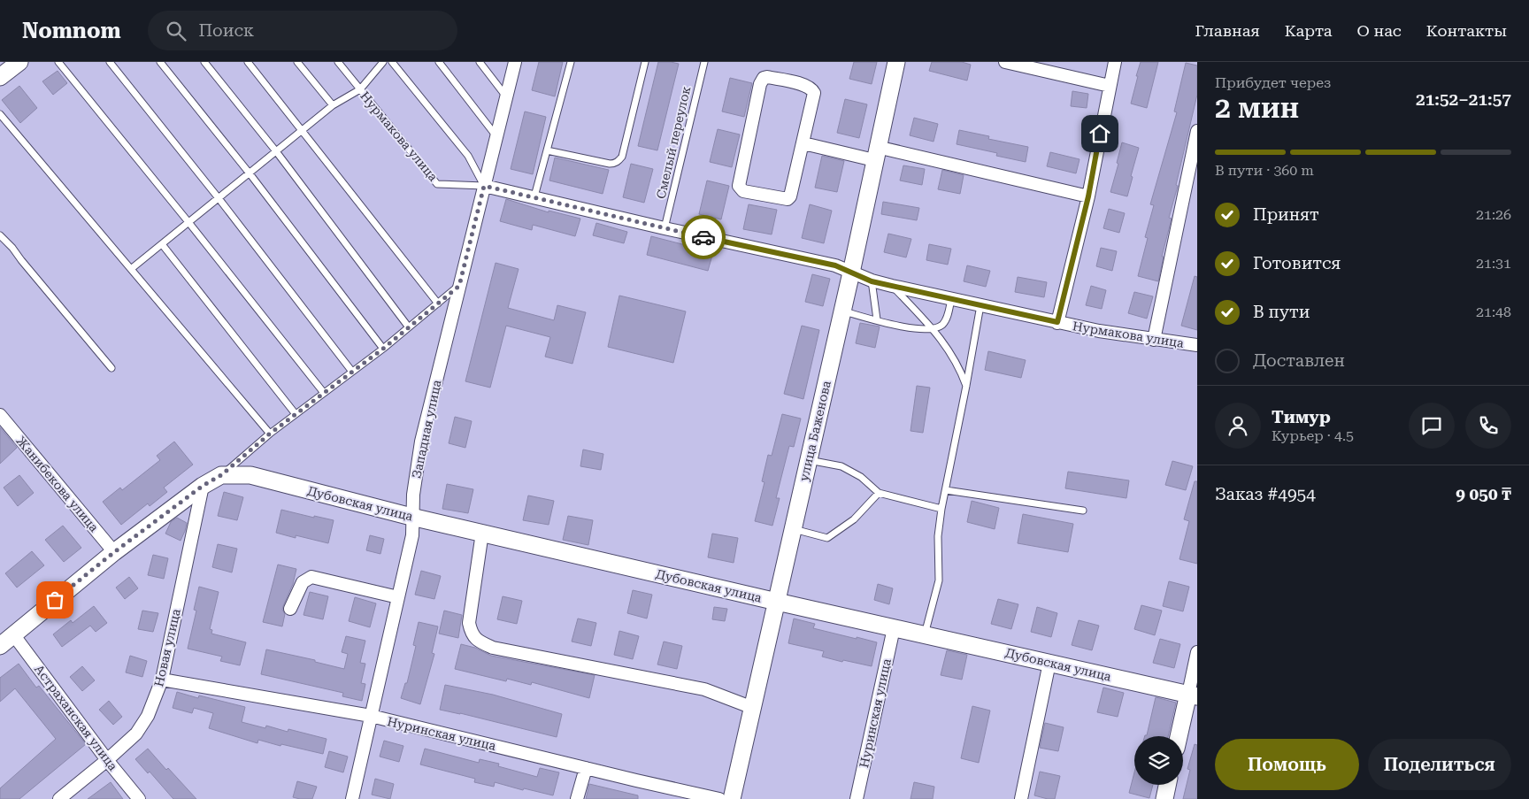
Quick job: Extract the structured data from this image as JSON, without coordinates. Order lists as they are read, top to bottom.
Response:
{
  "streets": {
    "main road": ["улица Баженова", "Дубовская улица"],
    "street": [
      "Нурмакова улица",
      "Западная улица",
      "Жанибекова улица",
      "Новая улица",
      "Нуринская улица",
      "Астраханская улица"
    ],
    "lane": ["Смелый переулок"]
  },
  "crossings": [
    ["Нурмакова улица", "Смелый переулок"],
    ["Нурмакова улица", "Западная улица"],
    ["Нурмакова улица", "улица Баженова"],
    ["Западная улица", "Дубовская улица"],
    ["Западная улица", "Нуринская улица"],
    ["улица Баженова", "Дубовская улица"],
    ["Дубовская улица", "Нуринская улица"],
    ["Новая улица", "Нуринская улица"],
    ["Новая улица", "Астраханская улица"]
  ],
  "page": {
    "header": "Nomnom",
    "search": "Поиск",
    "nav": [
      "Главная",
      "Карта",
      "О нас",
      "Контакты"
    ],
    "heading": ["2 мин", "Прибудет через", "21:52–21:57"],
    "panel": [
      "Тимур",
      "Курьер · 4.5",
      "Заказ #4954",
      "9 050 ₸"
    ],
    "bar": "В пути · 360 m",
    "list": [
      ["Принят", "21:26"],
      ["Готовится", "21:31"],
      ["В пути", "21:48"],
      "Доставлен"
    ],
    "buttons": ["Помощь", "Поделиться"]
  }
}
